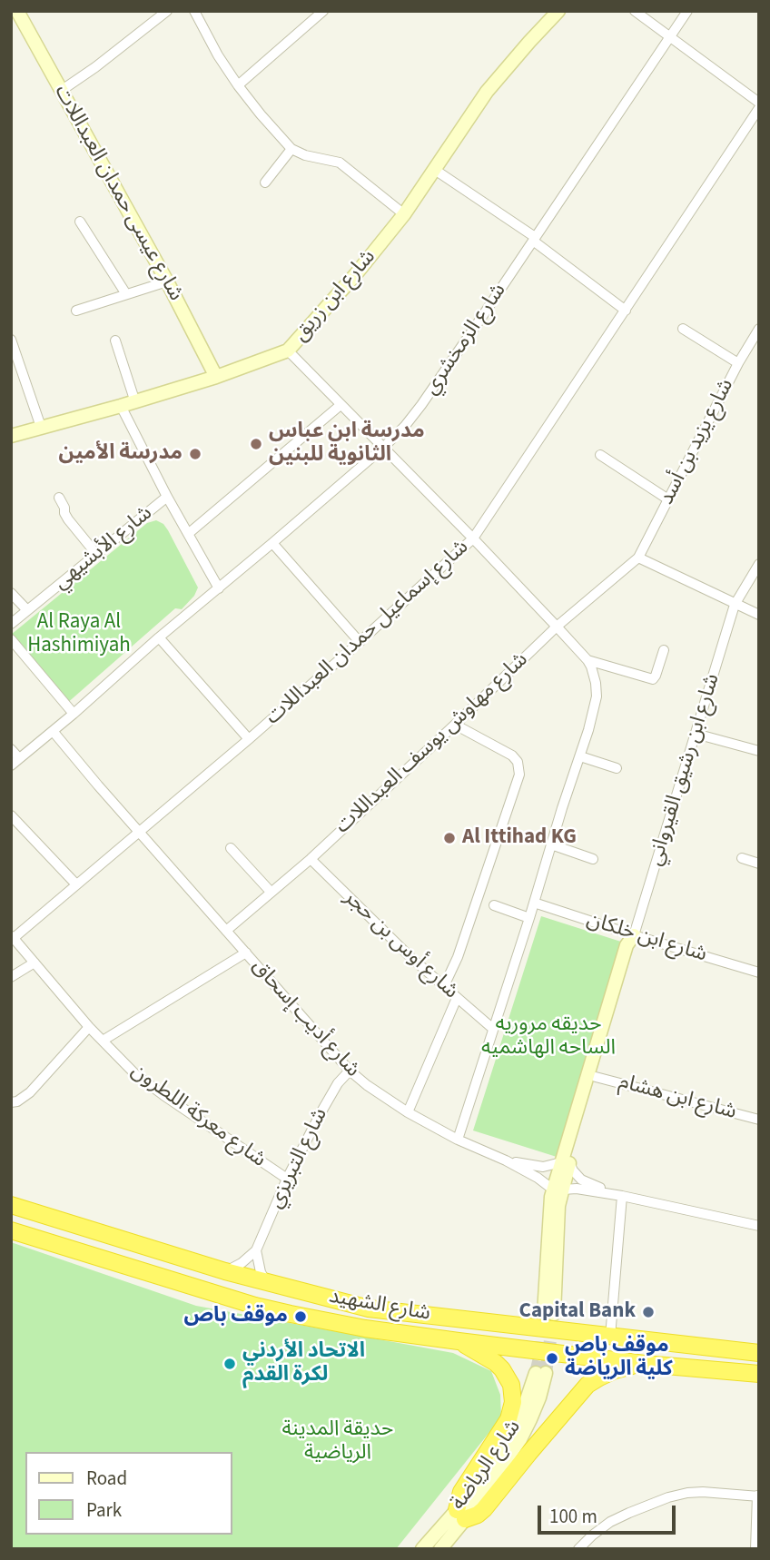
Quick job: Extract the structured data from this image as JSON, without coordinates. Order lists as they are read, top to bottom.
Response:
{
  "streets": {
    "highway": ["شارع الشهيد"],
    "street": [
      "شارع عيسى حمدان العبداللات",
      "شارع ابن زريق",
      "شارع الزمخشري",
      "شارع يزيد بن أسد",
      "شارع الأبشيهي",
      "شارع إسماعيل حمدان العبداللات",
      "شارع مهاوش يوسف العبداللات",
      "شارع ابن رشيق القيرواني",
      "شارع ابن خلكان",
      "شارع أوس بن حجر",
      "شارع أديب إسحاق",
      "شارع ابن هشام",
      "شارع معركة اللطرون",
      "شارع التبريزي",
      "شارع الرياضة"
    ]
  },
  "crossings": [
    ["شارع عيسى حمدان العبداللات", "شارع ابن زريق"],
    ["شارع الزمخشري", "شارع أديب إسحاق"],
    ["شارع يزيد بن أسد", "شارع مهاوش يوسف العبداللات"],
    ["شارع إسماعيل حمدان العبداللات", "شارع أديب إسحاق"],
    ["شارع إسماعيل حمدان العبداللات", "شارع معركة اللطرون"],
    ["شارع مهاوش يوسف العبداللات", "شارع أوس بن حجر"],
    ["شارع مهاوش يوسف العبداللات", "شارع أديب إسحاق"],
    ["شارع ابن رشيق القيرواني", "شارع ابن خلكان"],
    ["شارع ابن رشيق القيرواني", "شارع أديب إسحاق"],
    ["شارع ابن رشيق القيرواني", "شارع ابن هشام"],
    ["شارع أديب إسحاق", "شارع التبريزي"],
    ["شارع معركة اللطرون", "شارع التبريزي"]
  ],
  "parks": ["Al Raya Al Hashimiyah", "حديقه مروريه الساحه الهاشميه", "حديقة المدينة الرياضية"],
  "places": [
    "مدرسة ابن عباس الثانوية للبنين",
    "مدرسة الأمين",
    "Al Ittihad KG",
    "Capital Bank",
    "موقف باص",
    "موقف باص كلية الرياضة",
    "الاتحاد الأردني لكرة القدم"
  ],
  "legend": ["Road", "Park"],
  "scale_bar": "100 m"
}
